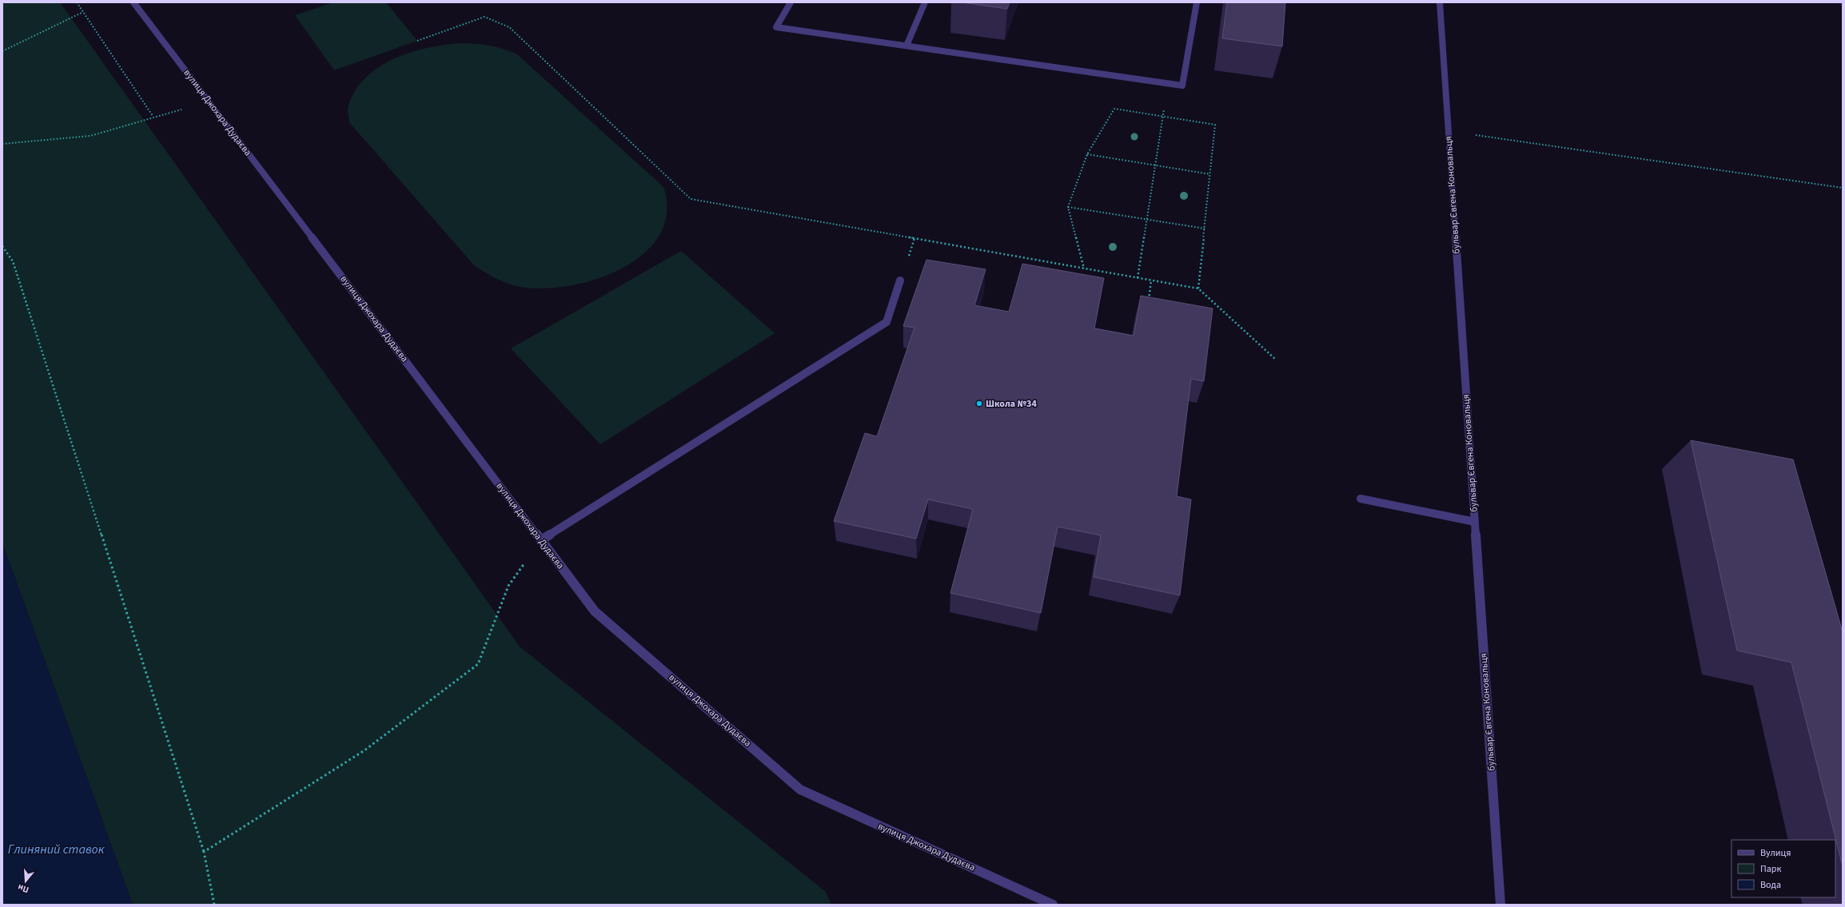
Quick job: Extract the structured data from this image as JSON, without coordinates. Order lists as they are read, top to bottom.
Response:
{
  "streets": {
    "street": ["вулиця Джохара Дудаєва", "бульвар Євгена Коновальця"]
  },
  "water": ["Глиняний ставок"],
  "places": ["Школа №34"],
  "legend": ["Вулиця", "Парк", "Вода"],
  "north": "bottom"
}
